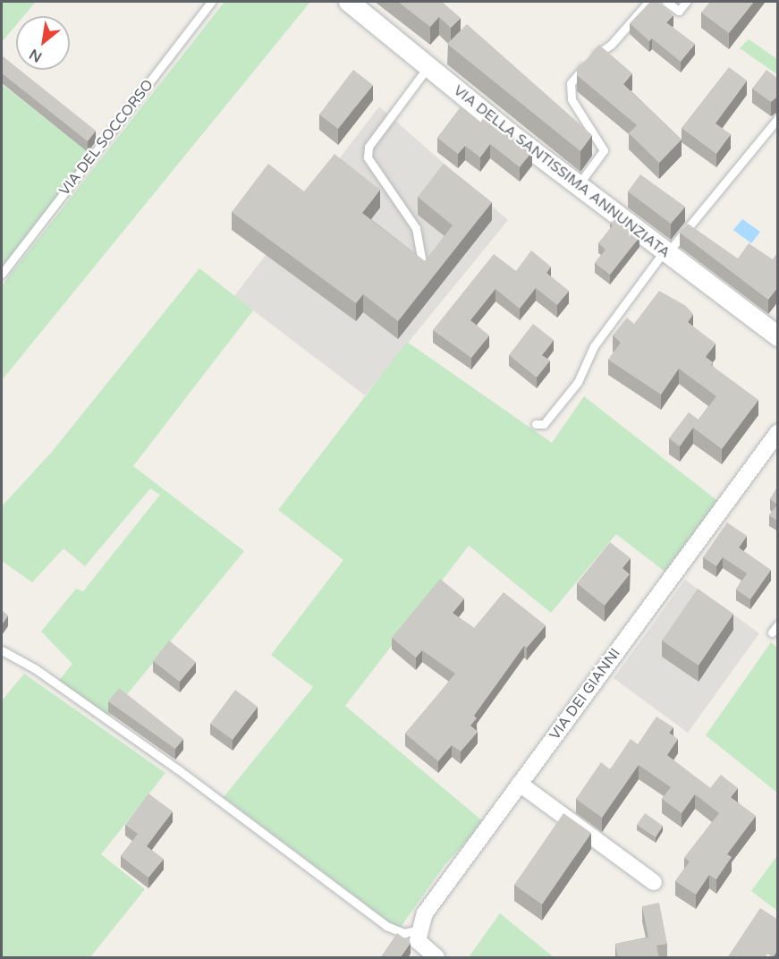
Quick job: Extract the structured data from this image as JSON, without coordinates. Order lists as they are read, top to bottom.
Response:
{
  "streets": {
    "street": ["VIA DELLA SANTISSIMA ANNUNZIATA", "VIA DEI GIANNI"],
    "lane": ["VIA DEL SOCCORSO"]
  },
  "north": "bottom left"
}
